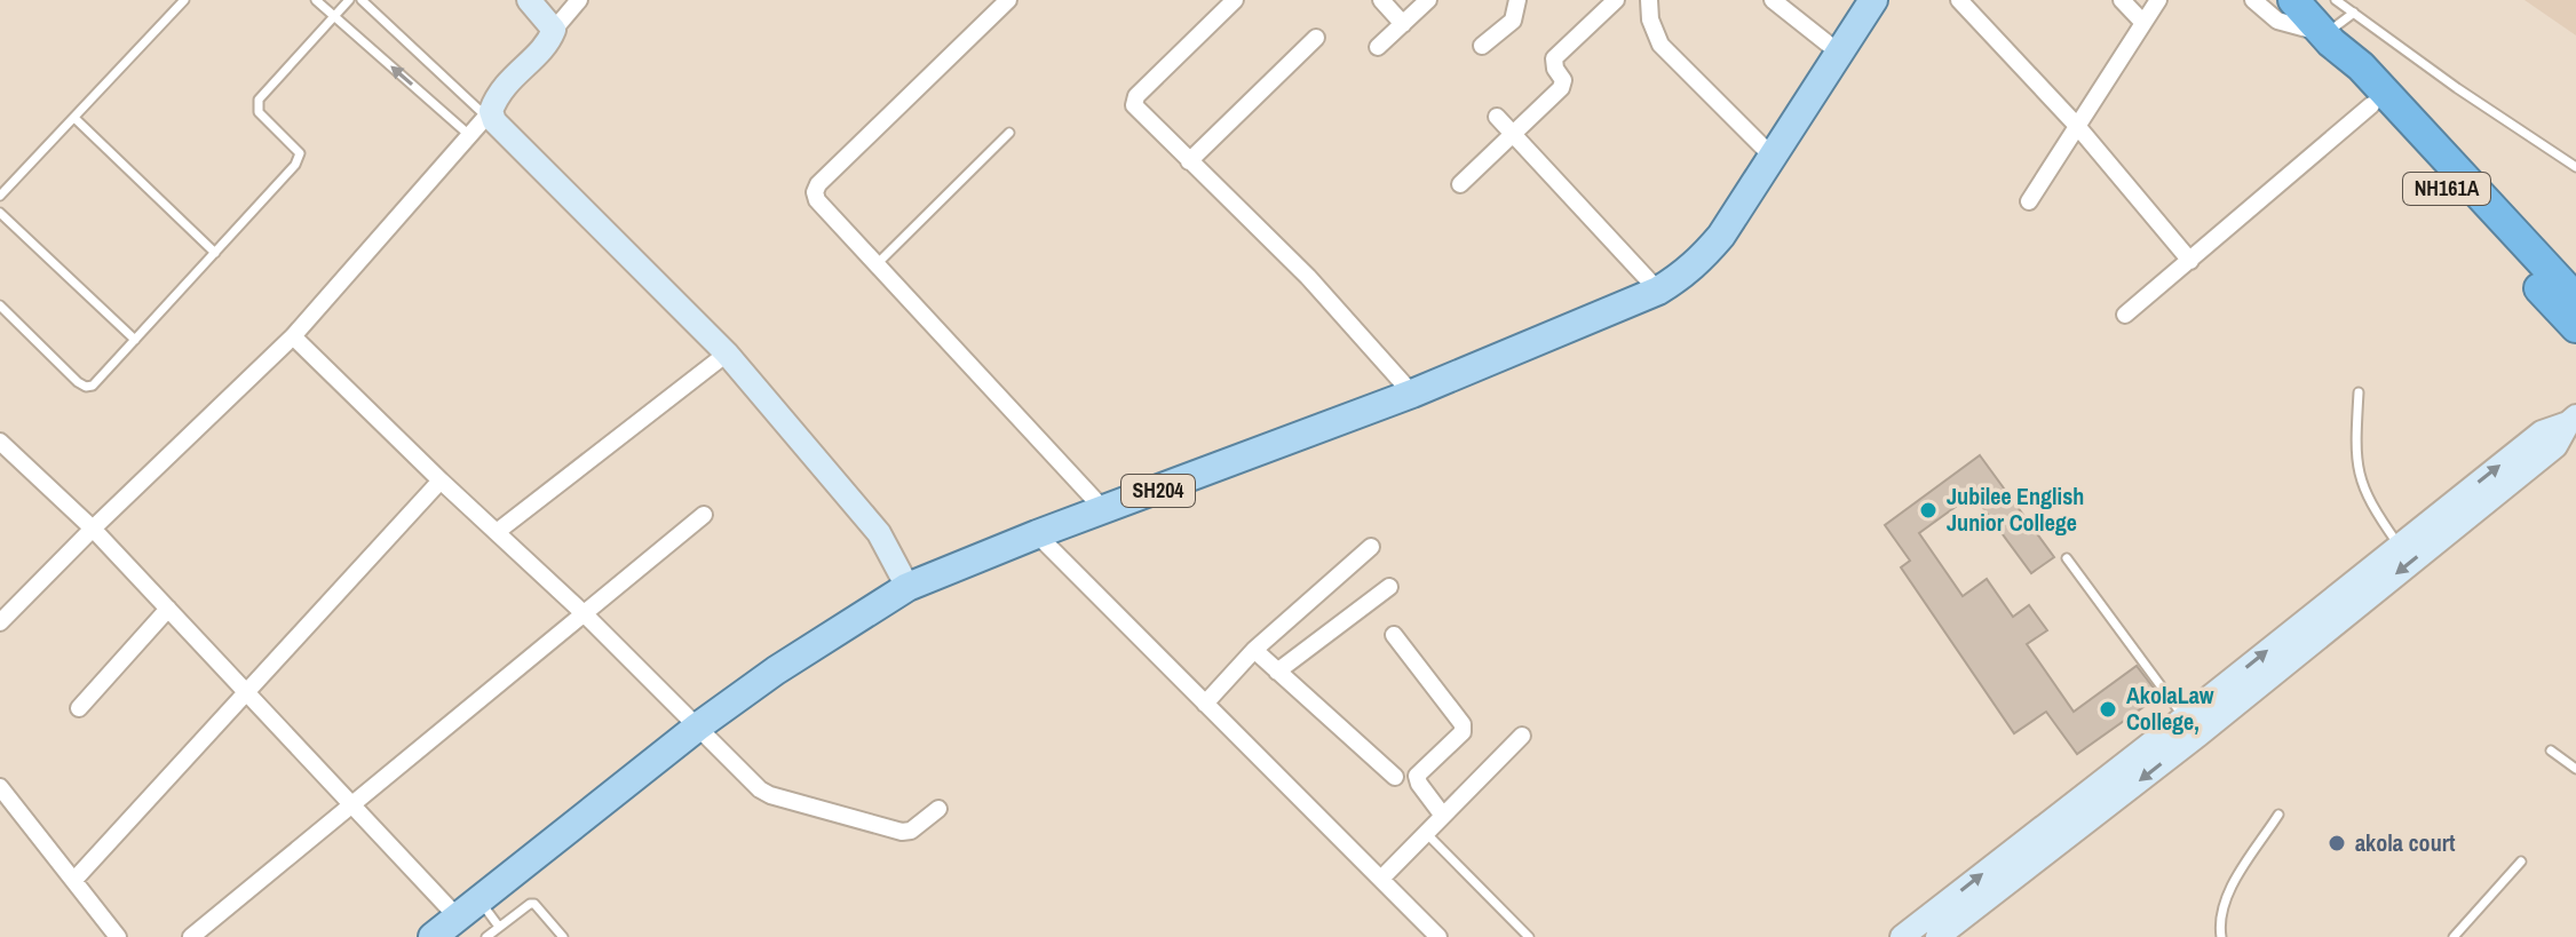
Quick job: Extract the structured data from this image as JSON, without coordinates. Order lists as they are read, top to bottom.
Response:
{
  "streets": {
    "highway": ["NH161A"],
    "main road": ["SH204"]
  },
  "places": ["Jubilee English Junior College", "AkolaLaw College,", "akola court"]
}
